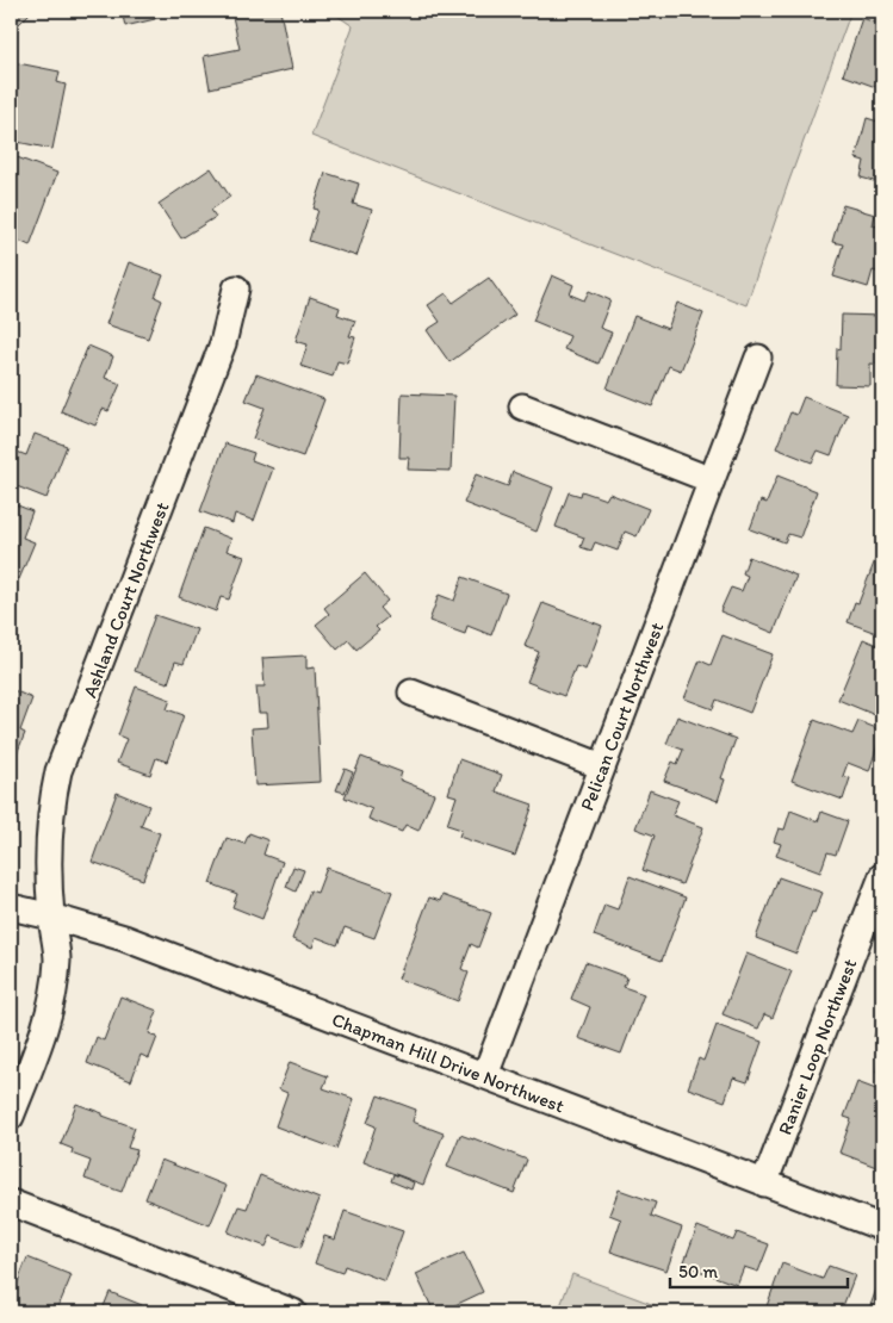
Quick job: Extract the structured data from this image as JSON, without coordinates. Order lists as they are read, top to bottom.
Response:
{
  "streets": {
    "street": [
      "Ashland Court Northwest",
      "Pelican Court Northwest",
      "Ranier Loop Northwest",
      "Chapman Hill Drive Northwest"
    ]
  },
  "crossings": [
    ["Ashland Court Northwest", "Chapman Hill Drive Northwest"],
    ["Pelican Court Northwest", "Chapman Hill Drive Northwest"],
    ["Ranier Loop Northwest", "Chapman Hill Drive Northwest"]
  ],
  "scale_bar": "50 m"
}
